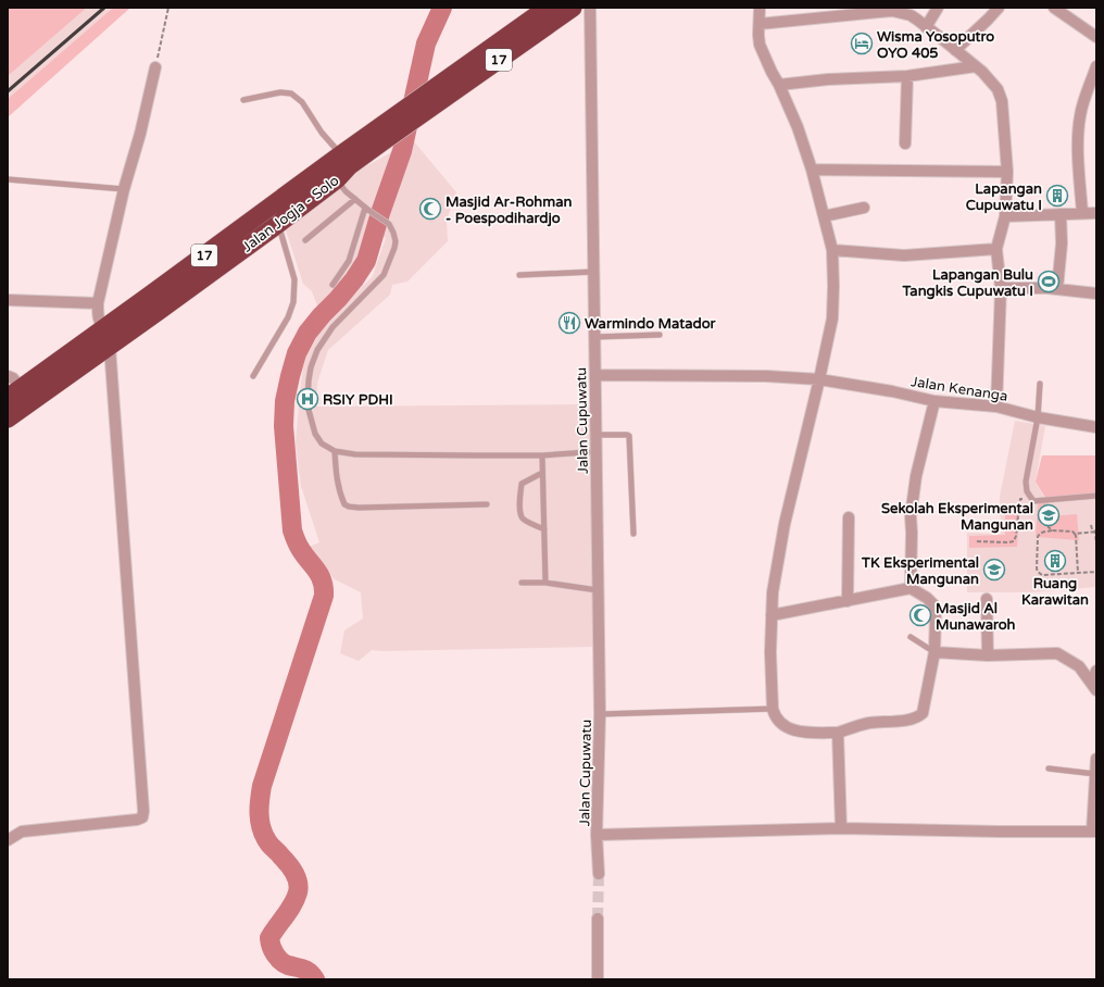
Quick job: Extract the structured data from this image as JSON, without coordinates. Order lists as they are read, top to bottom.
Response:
{
  "streets": {
    "highway": ["17", "Jalan Jogja - Solo"],
    "street": ["Jalan Kenanga", "Jalan Cupuwatu"]
  },
  "crossings": [
    ["Jalan Kenanga", "Jalan Cupuwatu"]
  ],
  "places": {
    "hotel": ["Wisma Yosoputro OYO 405"],
    "building": ["Lapangan Cupuwatu I", "Ruang Karawitan"],
    "mosque": ["Masjid Ar-Rohman - Poespodihardjo", "Masjid Al Munawaroh"],
    "sports": ["Lapangan Bulu Tangkis Cupuwatu I"],
    "restaurant": ["Warmindo Matador"],
    "hospital": ["RSIY PDHI"],
    "school or university": ["Sekolah Eksperimental Mangunan", "TK Eksperimental Mangunan"]
  }
}
